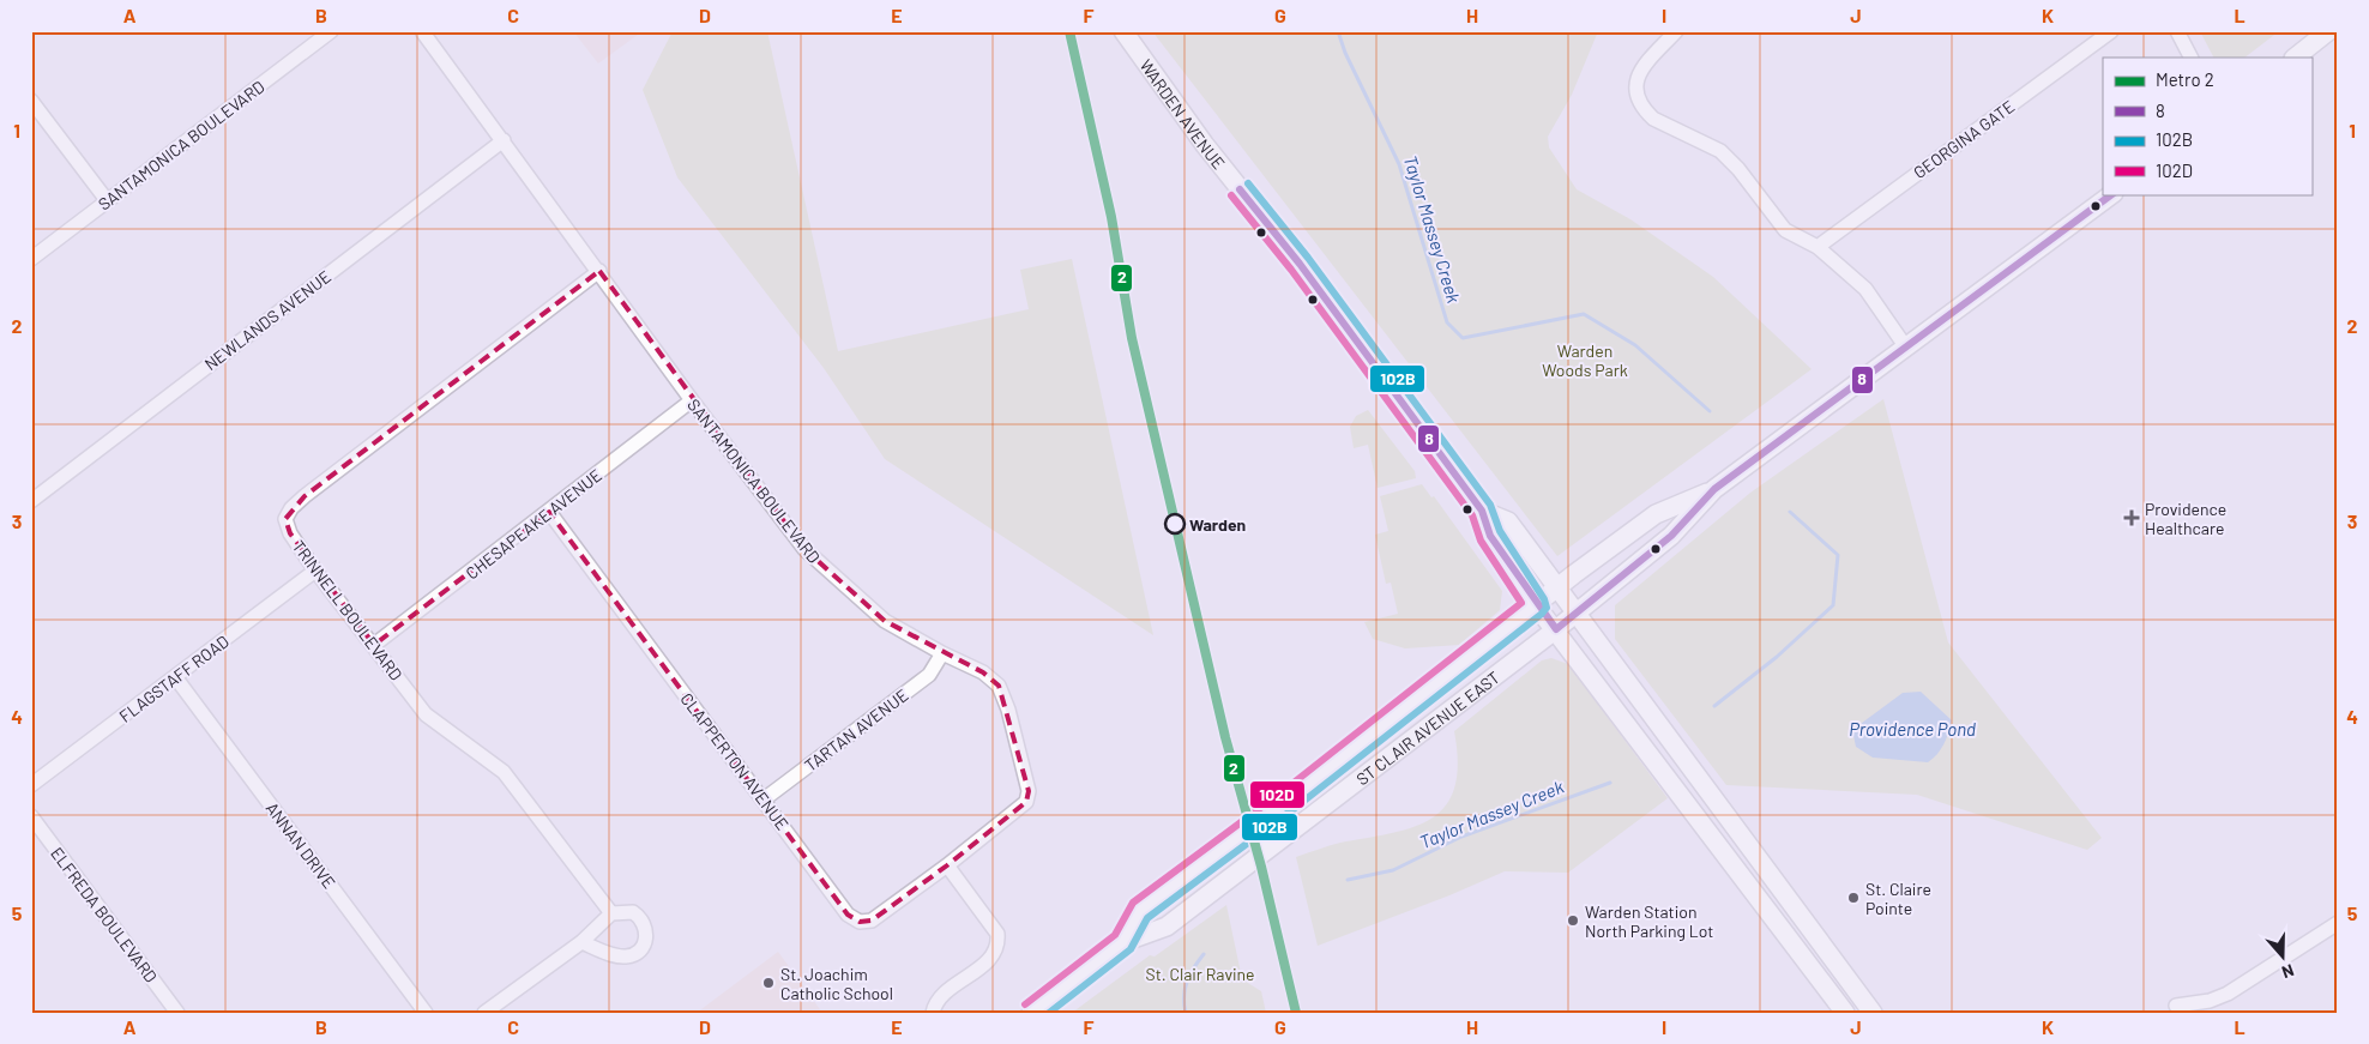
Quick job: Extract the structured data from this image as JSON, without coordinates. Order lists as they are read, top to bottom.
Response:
{
  "streets": {
    "main road": ["WARDEN AVENUE", "ST CLAIR AVENUE EAST"],
    "street": [
      "GEORGINA GATE",
      "SANTAMONICA BOULEVARD",
      "NEWLANDS AVENUE",
      "CHESAPEAKE AVENUE",
      "TRINNELL BOULEVARD",
      "FLAGSTAFF ROAD",
      "TARTAN AVENUE",
      "CLAPPERTON AVENUE",
      "ANNAN DRIVE",
      "ELFREDA BOULEVARD"
    ]
  },
  "crossings": [
    ["WARDEN AVENUE", "ST CLAIR AVENUE EAST"],
    ["SANTAMONICA BOULEVARD", "NEWLANDS AVENUE"],
    ["SANTAMONICA BOULEVARD", "CHESAPEAKE AVENUE"],
    ["SANTAMONICA BOULEVARD", "TRINNELL BOULEVARD"],
    ["SANTAMONICA BOULEVARD", "TARTAN AVENUE"],
    ["SANTAMONICA BOULEVARD", "CLAPPERTON AVENUE"],
    ["CHESAPEAKE AVENUE", "TRINNELL BOULEVARD"],
    ["CHESAPEAKE AVENUE", "CLAPPERTON AVENUE"],
    ["TRINNELL BOULEVARD", "FLAGSTAFF ROAD"],
    ["FLAGSTAFF ROAD", "ANNAN DRIVE"],
    ["TARTAN AVENUE", "CLAPPERTON AVENUE"]
  ],
  "water": ["Taylor Massey Creek", "Providence Pond"],
  "parks": ["Warden Woods Park", "St. Clair Ravine"],
  "places": {
    "health": ["Providence Healthcare"],
    "other": [
      "Warden",
      "St. Claire Pointe",
      "Warden Station North Parking Lot",
      "St. Joachim Catholic School"
    ]
  },
  "lines": [
    "metro line 2",
    "transit line 102B",
    "transit line 8",
    "transit line 102D"
  ],
  "legend": [
    "Metro 2",
    "8",
    "102B",
    "102D"
  ],
  "north": "bottom",
  "grid": {
    "columns": [
      "A",
      "B",
      "C",
      "D",
      "E",
      "F",
      "G",
      "H",
      "I",
      "J",
      "K",
      "L"
    ],
    "rows": [
      "1",
      "2",
      "3",
      "4",
      "5"
    ]
  }
}
